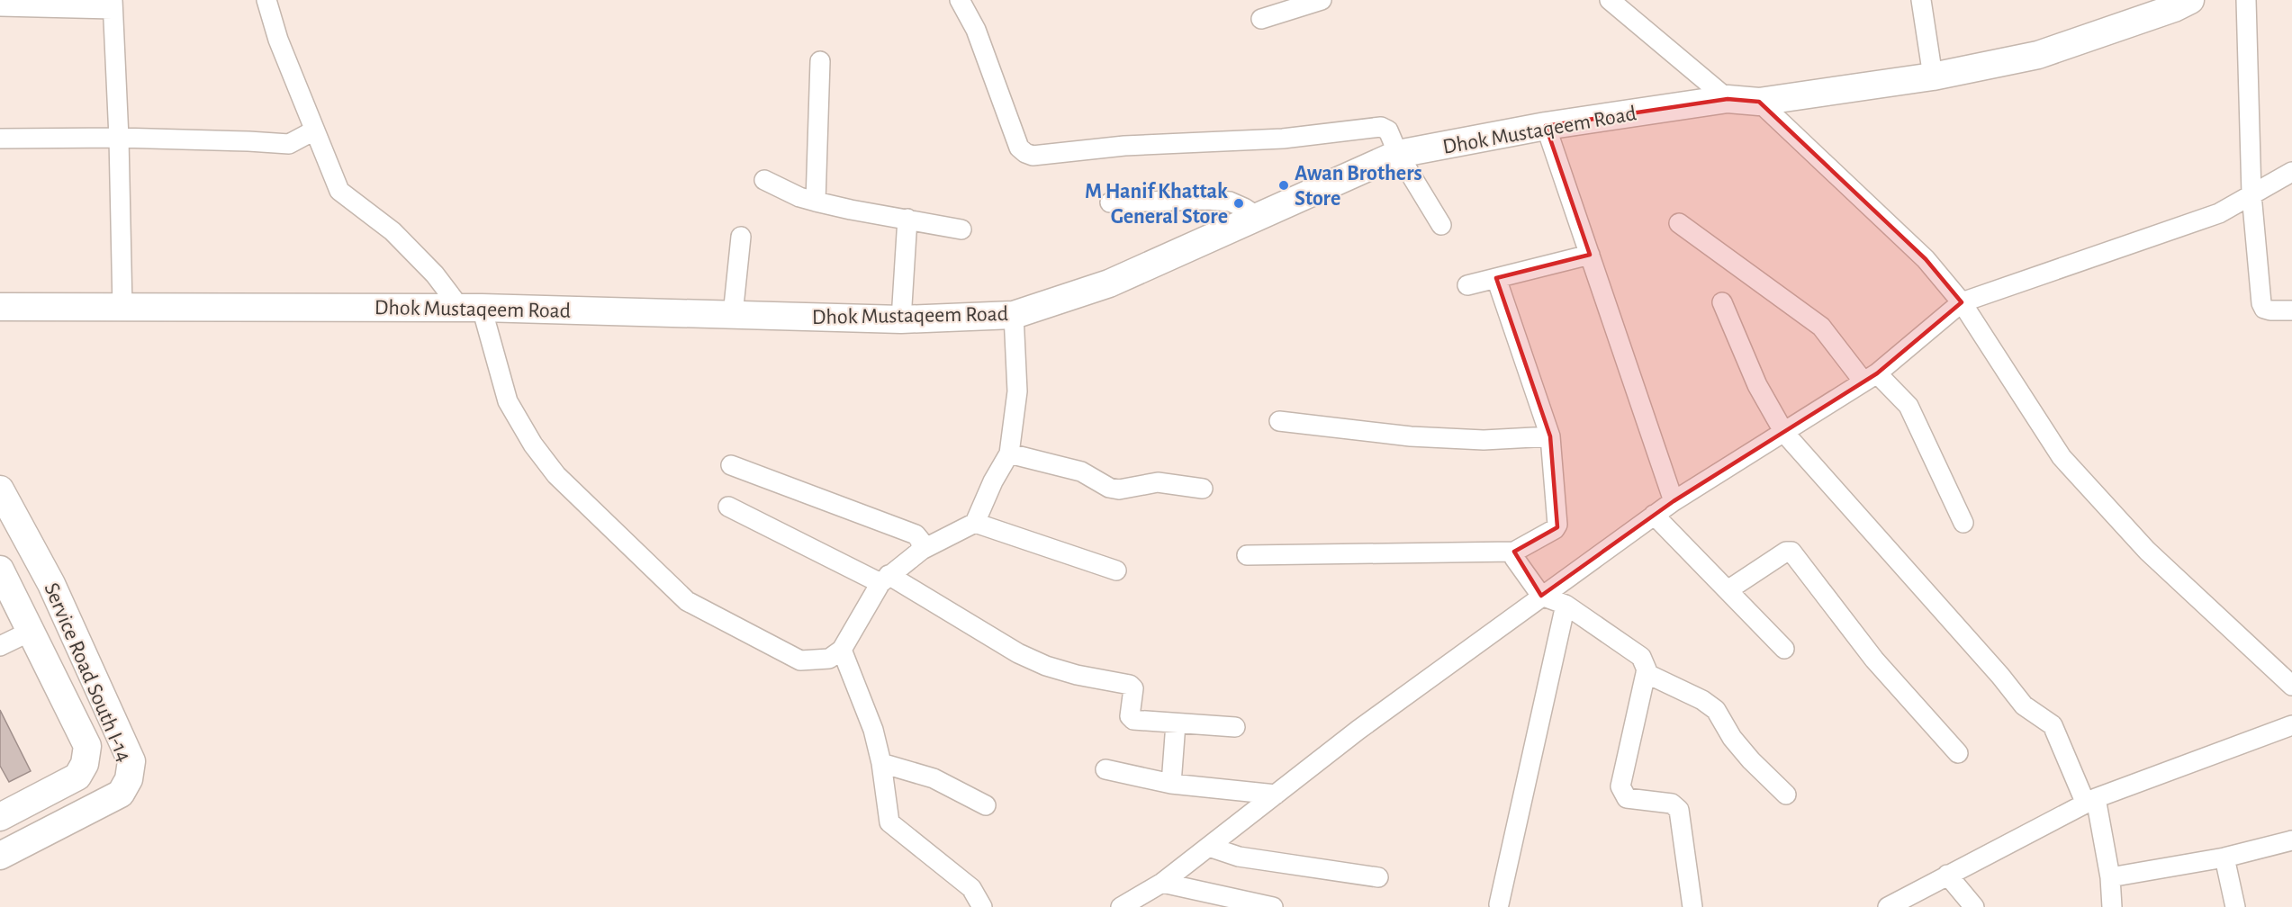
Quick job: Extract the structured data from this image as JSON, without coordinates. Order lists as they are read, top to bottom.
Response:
{
  "streets": {
    "street": ["Dhok Mustaqeem Road", "Service Road South I-14"]
  },
  "places": ["Awan Brothers Store", "M Hanif Khattak General Store"]
}
